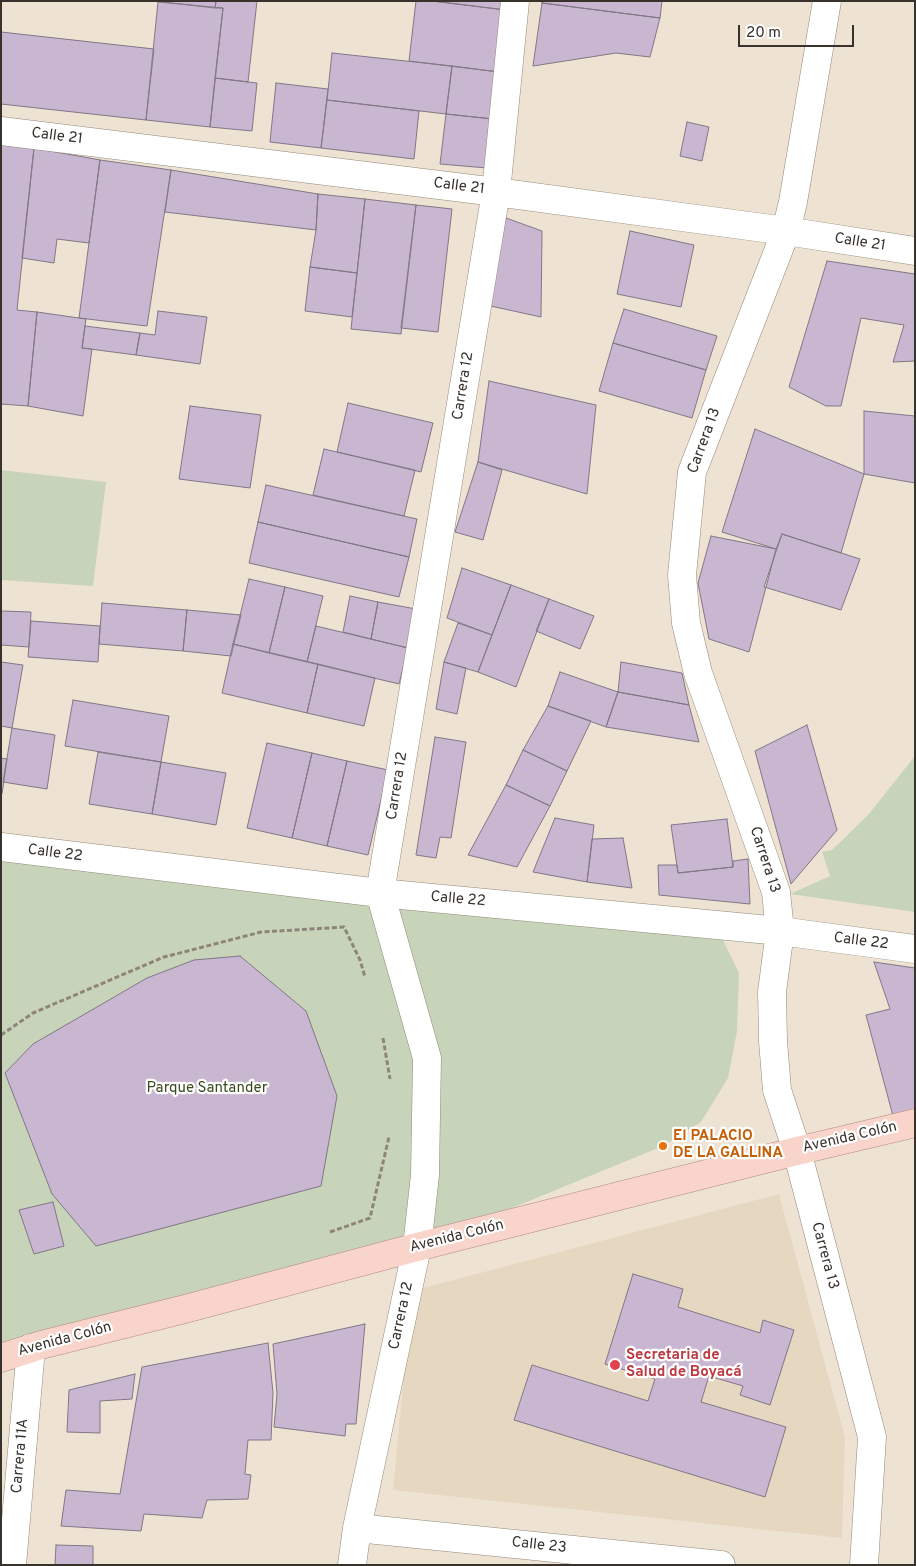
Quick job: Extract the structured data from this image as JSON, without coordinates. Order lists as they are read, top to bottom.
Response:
{
  "streets": {
    "main road": ["Avenida Colón"],
    "street": [
      "Calle 21",
      "Carrera 12",
      "Carrera 13",
      "Calle 22",
      "Carrera 11A",
      "Calle 23"
    ]
  },
  "crossings": [
    ["Calle 21", "Carrera 12"],
    ["Calle 21", "Carrera 13"],
    ["Carrera 12", "Calle 22"],
    ["Carrera 12", "Avenida Colón"],
    ["Carrera 12", "Calle 23"],
    ["Carrera 13", "Calle 22"],
    ["Carrera 13", "Avenida Colón"],
    ["Avenida Colón", "Carrera 11A"]
  ],
  "parks": ["Parque Santander"],
  "places": ["El PALACIO DE LA GALLINA", "Secretaria de Salud de Boyacá"],
  "scale_bar": "20 m"
}
